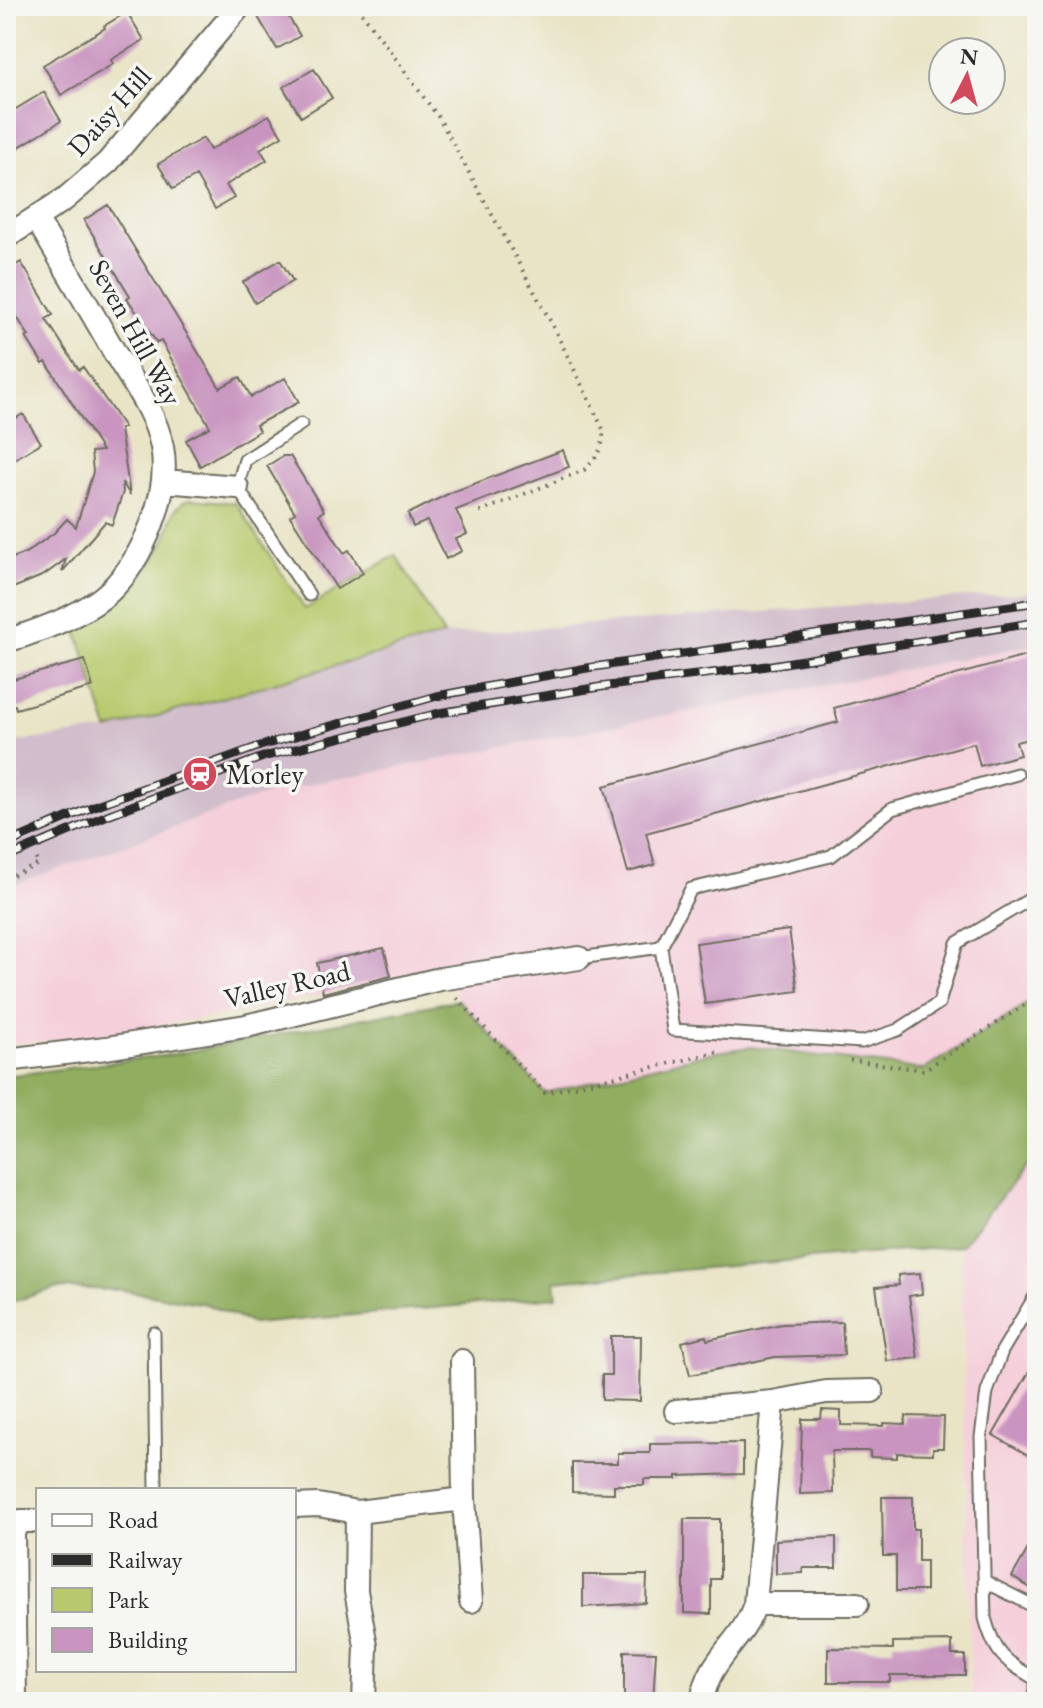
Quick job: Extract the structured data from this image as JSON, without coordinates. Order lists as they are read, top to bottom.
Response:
{
  "streets": {
    "street": ["Daisy Hill", "Seven Hill Way", "Valley Road"]
  },
  "crossings": [
    ["Daisy Hill", "Seven Hill Way"]
  ],
  "places": {
    "station": ["Morley"]
  },
  "legend": [
    "Road",
    "Railway",
    "Park",
    "Building"
  ],
  "north": "top"
}
